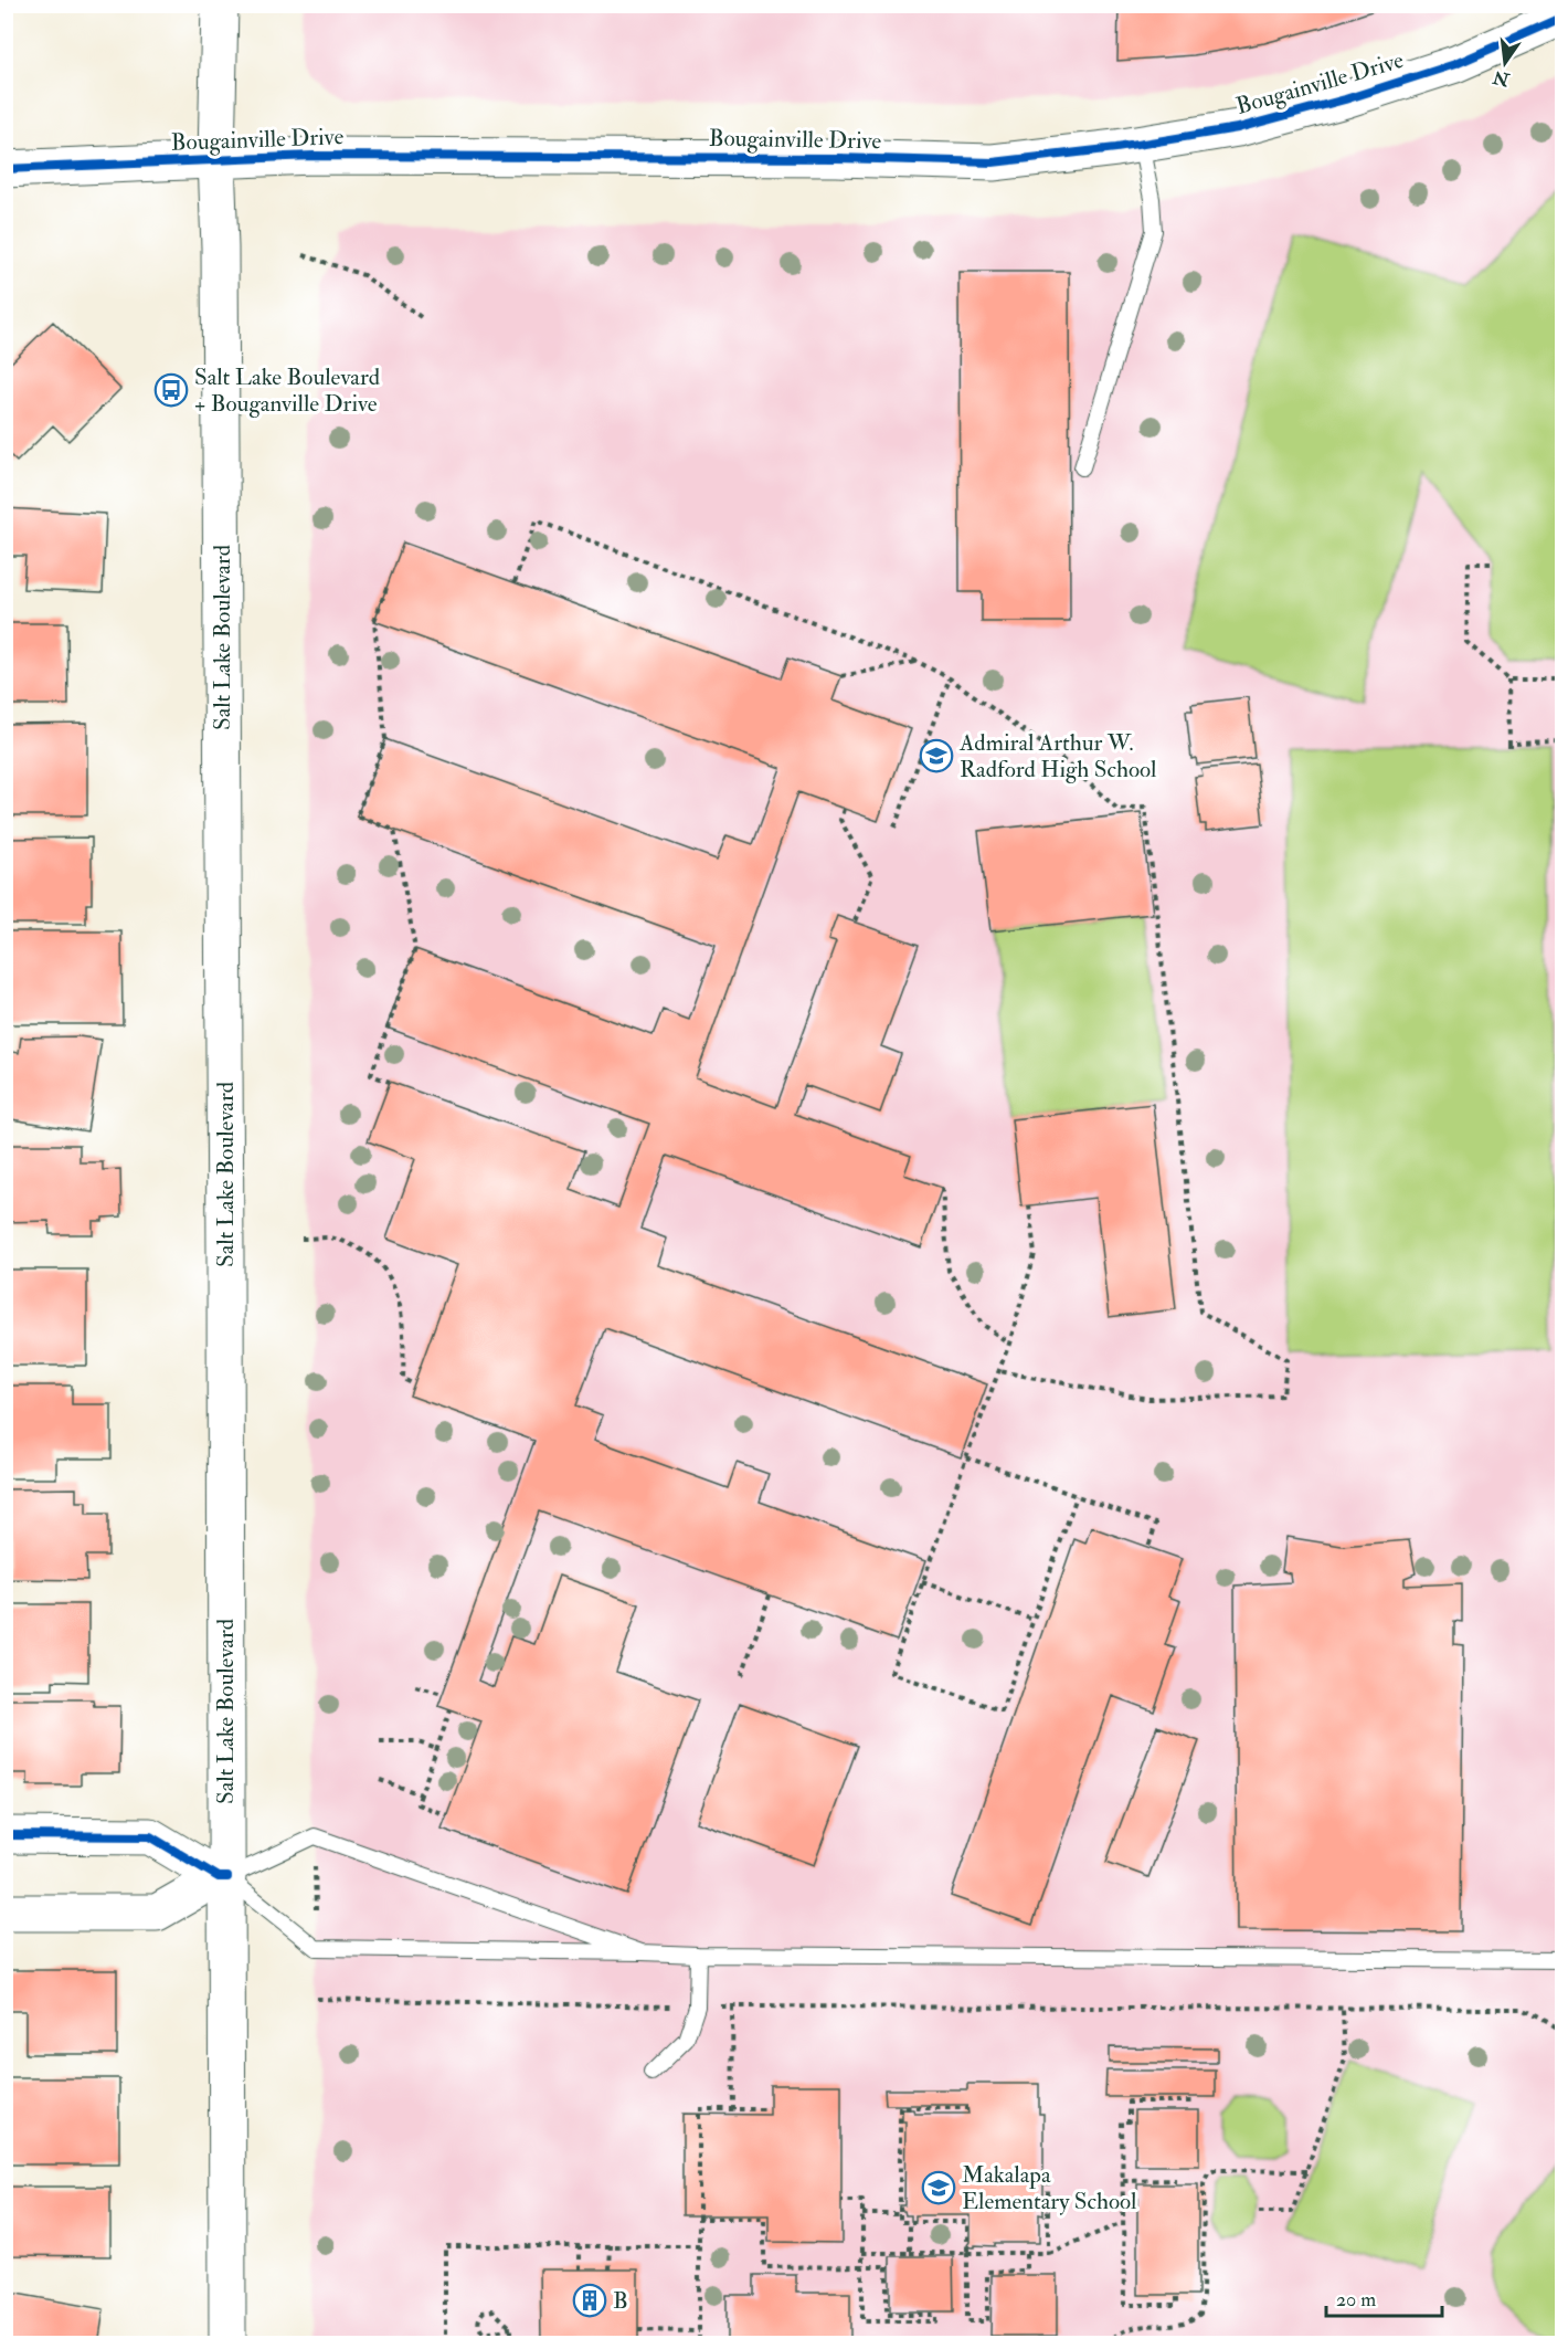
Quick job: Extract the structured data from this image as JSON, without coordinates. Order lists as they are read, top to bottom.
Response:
{
  "streets": {
    "main road": ["Bougainville Drive", "Salt Lake Boulevard"]
  },
  "crossings": [
    ["Bougainville Drive", "Salt Lake Boulevard"]
  ],
  "places": {
    "bus stop": ["Salt Lake Boulevard + Bouganville Drive"],
    "school or university": ["Admiral Arthur W. Radford High School", "Makalapa Elementary School"],
    "building": ["B"]
  },
  "scale_bar": "20 m",
  "north": "bottom"
}
